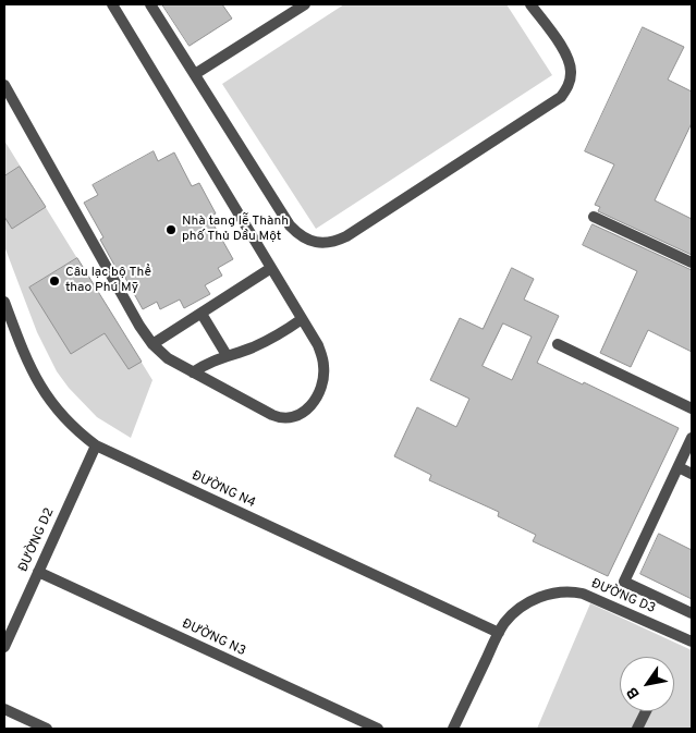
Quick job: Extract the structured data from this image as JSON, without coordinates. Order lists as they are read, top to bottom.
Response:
{
  "streets": {
    "street": [
      "ĐƯỜNG N4",
      "ĐƯỜNG D2",
      "ĐƯỜNG D3",
      "ĐƯỜNG N3"
    ]
  },
  "crossings": [
    ["ĐƯỜNG N4", "ĐƯỜNG D2"],
    ["ĐƯỜNG N4", "ĐƯỜNG D3"],
    ["ĐƯỜNG D2", "ĐƯỜNG N3"]
  ],
  "places": ["Nhà tang lễ Thành phố Thủ Dầu Một", "Câu lạc bộ Thể thao Phú Mỹ"],
  "north": "bottom left"
}
